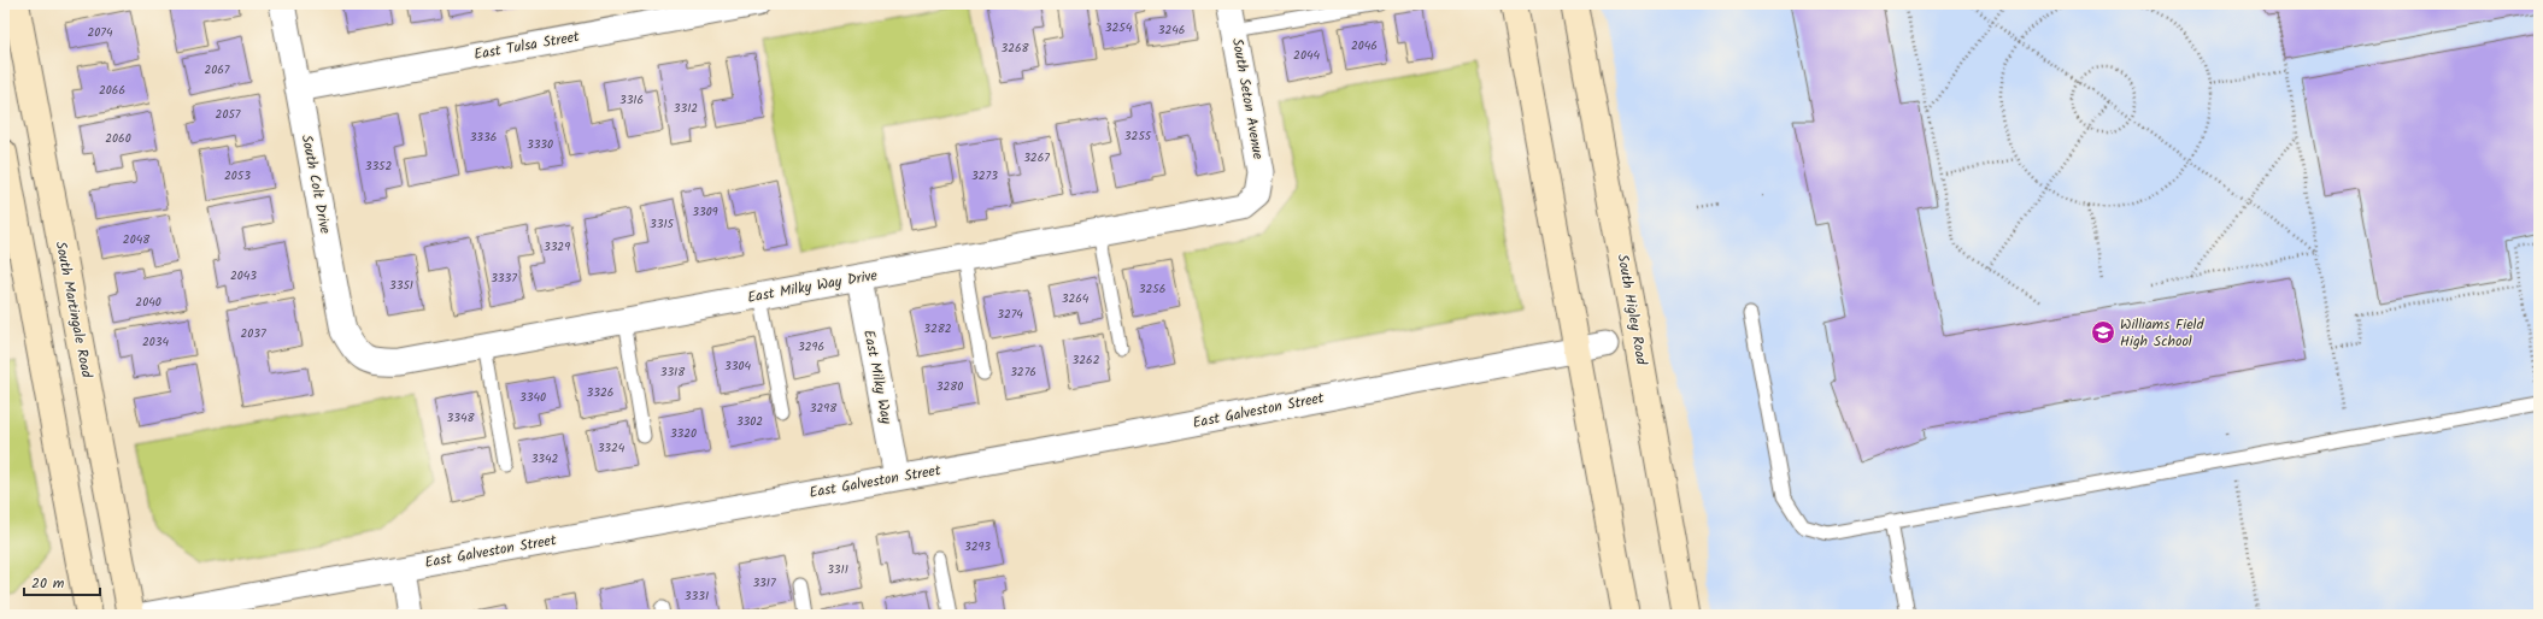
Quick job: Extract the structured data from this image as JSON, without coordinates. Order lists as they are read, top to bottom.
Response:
{
  "streets": {
    "main road": ["South Martingale Road", "South Higley Road"],
    "street": [
      "East Tulsa Street",
      "South Seton Avenue",
      "South Colt Drive",
      "East Milky Way Drive",
      "East Milky Way",
      "East Galveston Street"
    ]
  },
  "crossings": [
    ["East Tulsa Street", "South Colt Drive"],
    ["South Seton Avenue", "East Milky Way Drive"],
    ["South Colt Drive", "East Milky Way Drive"],
    ["East Milky Way Drive", "East Milky Way"],
    ["East Milky Way", "East Galveston Street"]
  ],
  "places": {
    "school or university": ["Williams Field High School"]
  },
  "house_numbers": [
    "3254",
    "3246",
    "2074",
    "2046",
    "3268",
    "2044",
    "2067",
    "2066",
    "3316",
    "3312",
    "2057",
    "3255",
    "3336",
    "2060",
    "3330",
    "3267",
    "3352",
    "2053",
    "3273",
    "3309",
    "3315",
    "2048",
    "3329",
    "2043",
    "3337",
    "3351",
    "3256",
    "3264",
    "2040",
    "3274",
    "3282",
    "2037",
    "2034",
    "3296",
    "3262",
    "3304",
    "3318",
    "3276",
    "3280",
    "3326",
    "3340",
    "3298",
    "3348",
    "3302",
    "3320",
    "3324",
    "3342",
    "3293",
    "3311",
    "3317",
    "3331"
  ],
  "scale_bar": "20 m"
}
